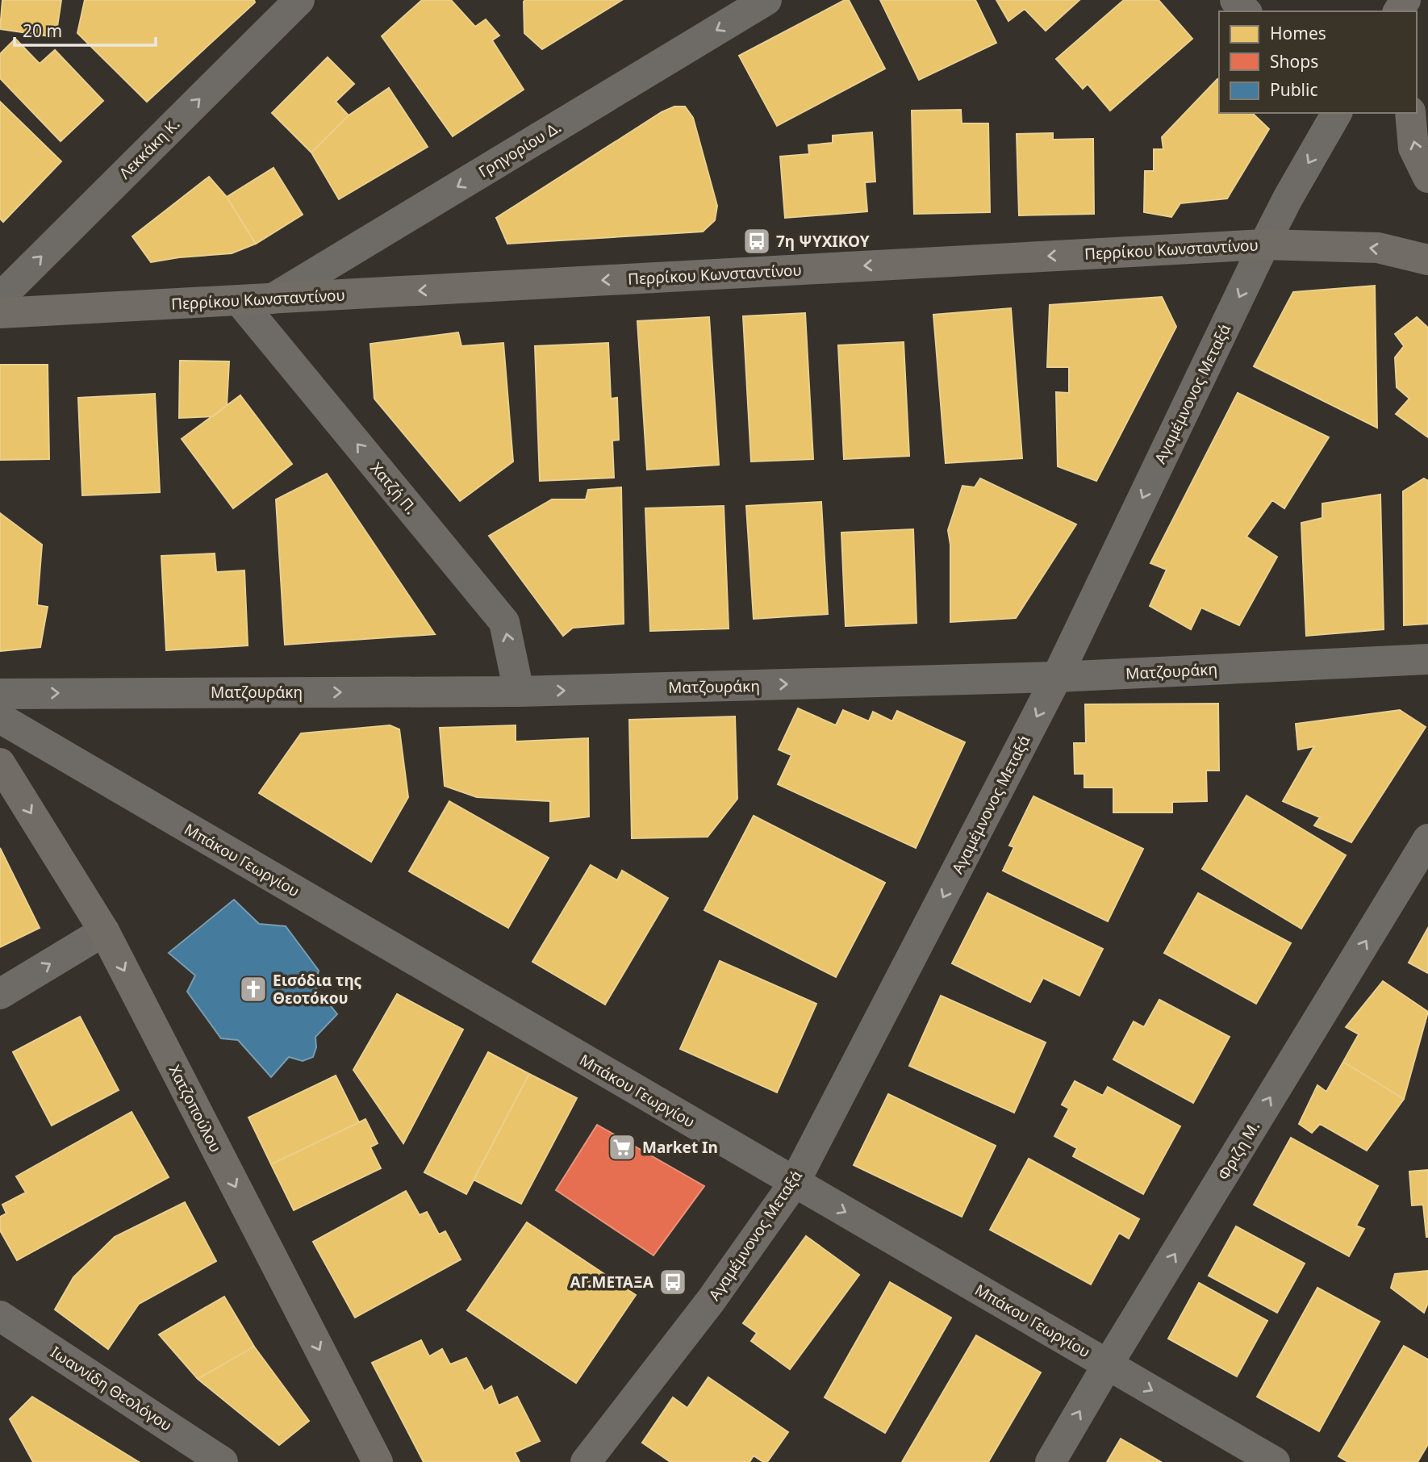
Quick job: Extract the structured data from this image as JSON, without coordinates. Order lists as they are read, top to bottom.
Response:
{
  "streets": {
    "main road": ["Περρίκου Κωνσταντίνου", "Χατζοπούλου"],
    "street": [
      "Λεκκάκη Κ.",
      "Γρηγορίου Δ.",
      "Αγαμέμνονος Μεταξά",
      "Χατζή Π.",
      "Ματζουράκη",
      "Μπάκου Γεωργίου",
      "Φριζη Μ.",
      "Ιωαννίδη Θεολόγου"
    ]
  },
  "crossings": [
    ["Γρηγορίου Δ.", "Περρίκου Κωνσταντίνου"],
    ["Περρίκου Κωνσταντίνου", "Αγαμέμνονος Μεταξά"],
    ["Περρίκου Κωνσταντίνου", "Χατζή Π."],
    ["Αγαμέμνονος Μεταξά", "Ματζουράκη"],
    ["Αγαμέμνονος Μεταξά", "Μπάκου Γεωργίου"],
    ["Χατζή Π.", "Ματζουράκη"],
    ["Μπάκου Γεωργίου", "Φριζη Μ."]
  ],
  "one_way": [
    "Λεκκάκη Κ.",
    "Γρηγορίου Δ.",
    "Περρίκου Κωνσταντίνου",
    "Αγαμέμνονος Μεταξά",
    "Χατζή Π.",
    "Ματζουράκη",
    "Μπάκου Γεωργίου",
    "Χατζοπούλου",
    "Φριζη Μ."
  ],
  "places": {
    "bus stop": ["7η ΨΥΧΙΚΟΥ", "ΑΓ.ΜΕΤΑΞΑ"],
    "church": ["Εισόδια της Θεοτόκου"],
    "supermarket": ["Market In"]
  },
  "legend": ["Homes", "Shops", "Public"],
  "scale_bar": "20 m"
}
